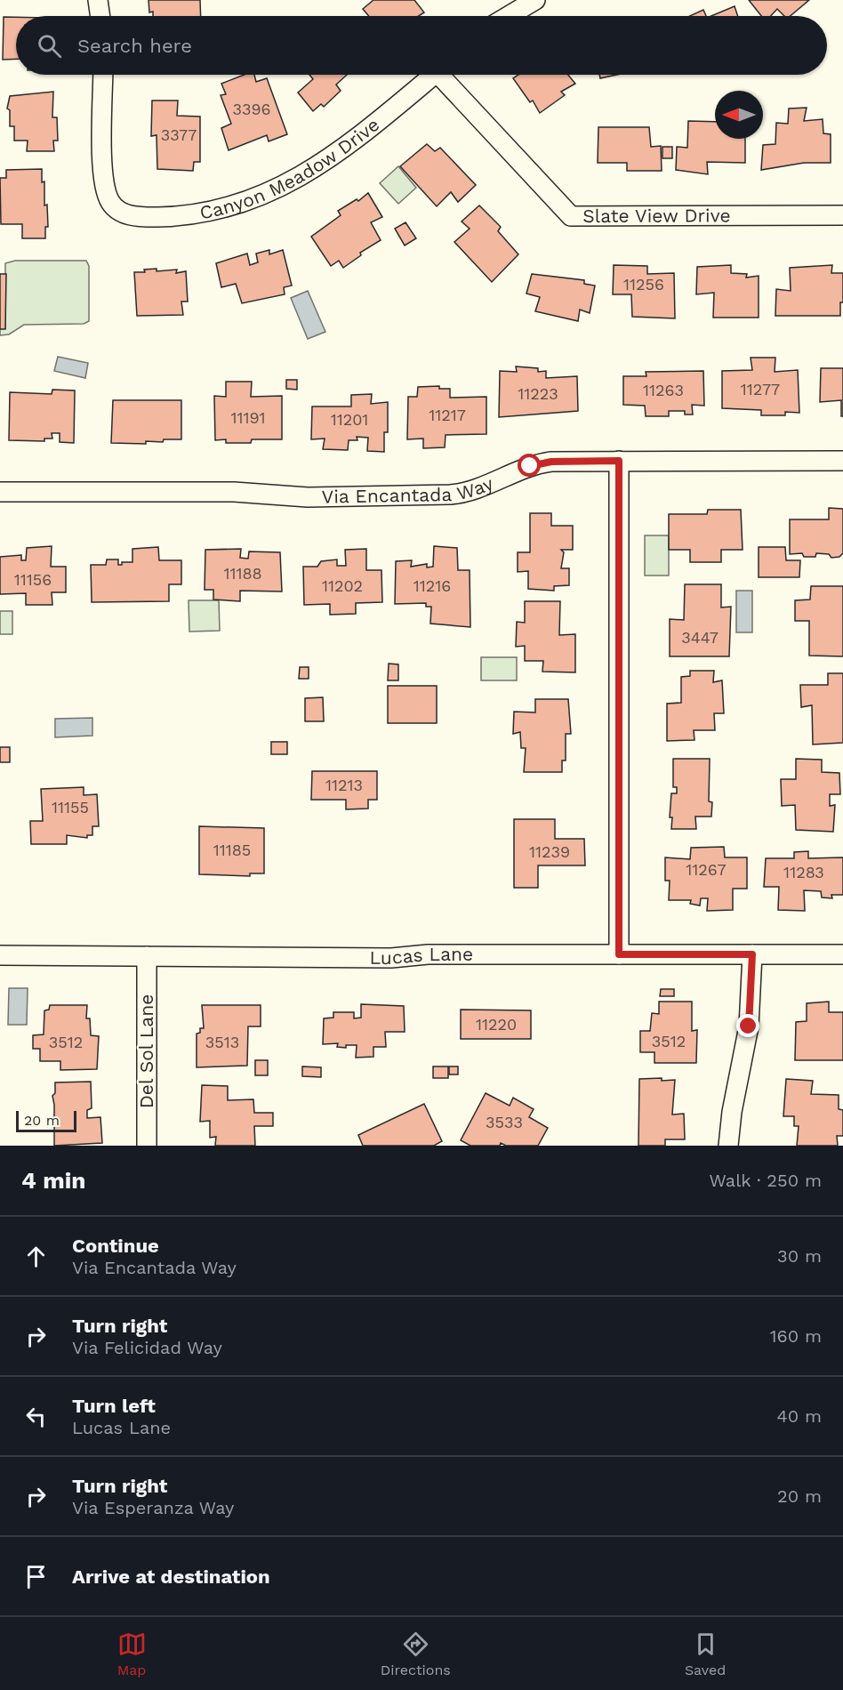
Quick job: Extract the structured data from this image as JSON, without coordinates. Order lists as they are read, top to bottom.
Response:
{
  "streets": {
    "street": [
      "Canyon Meadow Drive",
      "Slate View Drive",
      "Via Encantada Way",
      "Lucas Lane",
      "Del Sol Lane"
    ]
  },
  "crossings": [
    ["Lucas Lane", "Del Sol Lane"]
  ],
  "house_numbers": [
    "3396",
    "3377",
    "11256",
    "11277",
    "11263",
    "11223",
    "11217",
    "11191",
    "11201",
    "11188",
    "11156",
    "11202",
    "11216",
    "3447",
    "11213",
    "11155",
    "11185",
    "11239",
    "11267",
    "11283",
    "11220",
    "3512",
    "3512",
    "3513",
    "3533"
  ],
  "scale_bar": "20 m",
  "north": "left",
  "page": {
    "search": "Search here",
    "scale": "20 m",
    "heading": ["4 min", "Walk · 250 m"],
    "list": [
      ["Continue", "Via Encantada Way", "30 m"],
      ["Turn right", "Via Felicidad Way", "160 m"],
      ["Turn left", "Lucas Lane", "40 m"],
      ["Turn right", "Via Esperanza Way", "20 m"],
      "Arrive at destination"
    ],
    "nav": ["Map", "Directions", "Saved"]
  }
}
